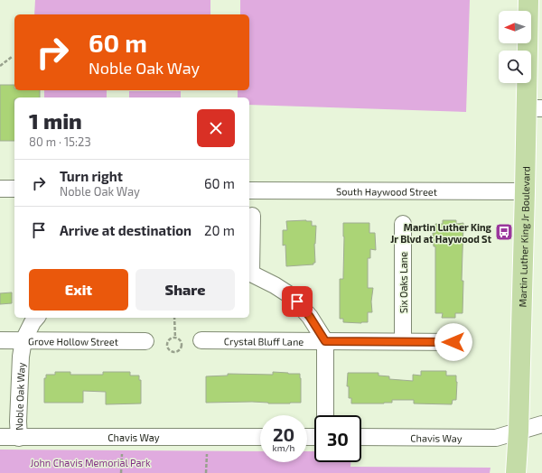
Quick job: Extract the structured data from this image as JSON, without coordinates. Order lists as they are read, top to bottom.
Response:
{
  "streets": {
    "main road": ["Martin Luther King Jr Boulevard"],
    "street": [
      "South Haywood Street",
      "Six Oaks Lane",
      "Grove Hollow Street",
      "Crystal Bluff Lane",
      "Noble Oak Way",
      "Chavis Way"
    ]
  },
  "crossings": [
    ["South Haywood Street", "Martin Luther King Jr Boulevard"],
    ["Martin Luther King Jr Boulevard", "Chavis Way"],
    ["Six Oaks Lane", "Crystal Bluff Lane"],
    ["Grove Hollow Street", "Noble Oak Way"],
    ["Noble Oak Way", "Chavis Way"]
  ],
  "parks": ["John Chavis Memorial Park"],
  "places": {
    "bus stop": ["Martin Luther King Jr Blvd at Haywood St"]
  },
  "north": "left",
  "page": {
    "turn": ["60 m", "Noble Oak Way"],
    "heading": ["1 min", "80 m · 15:23"],
    "list": [
      {
        "name": "Turn right",
        "note": "Noble Oak Way",
        "value": "60 m"
      },
      {
        "name": "Arrive at destination",
        "value": "20 m"
      }
    ],
    "buttons": ["Exit", "Share"],
    "speed": "20 km/h",
    "limit": "30"
  }
}
